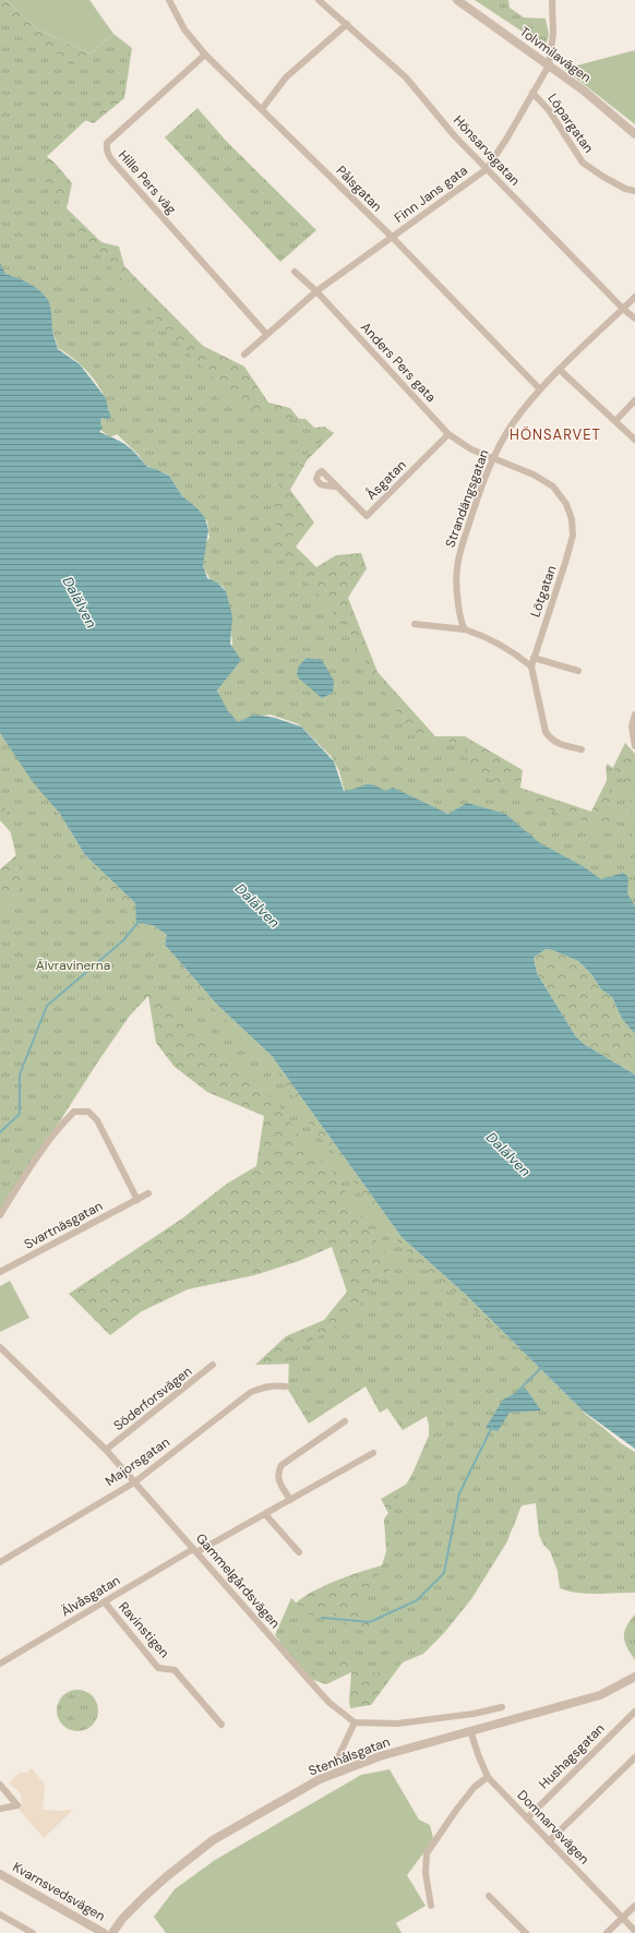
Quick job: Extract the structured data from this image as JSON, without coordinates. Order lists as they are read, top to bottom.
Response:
{
  "streets": {
    "street": [
      "Tolvmilavägen",
      "Löpargatan",
      "Hönsarvsgatan",
      "Hille Pers väg",
      "Pålsgatan",
      "Finn Jans gata",
      "Anders Pers gata",
      "Åsgatan",
      "Strandängsgatan",
      "Lötgatan",
      "Svartnäsgatan",
      "Söderforsvägen",
      "Majorsgatan",
      "Gammelgårdsvägen",
      "Älvåsgatan",
      "Ravinstigen",
      "Stenhålsgatan",
      "Hushagsgatan",
      "Domnarvsvägen",
      "Kvarnsvedsvägen"
    ]
  },
  "crossings": [
    ["Tolvmilavägen", "Finn Jans gata"],
    ["Löpargatan", "Finn Jans gata"],
    ["Hönsarvsgatan", "Finn Jans gata"],
    ["Hönsarvsgatan", "Strandängsgatan"],
    ["Hille Pers väg", "Pålsgatan"],
    ["Hille Pers väg", "Finn Jans gata"],
    ["Pålsgatan", "Finn Jans gata"],
    ["Pålsgatan", "Strandängsgatan"],
    ["Finn Jans gata", "Anders Pers gata"],
    ["Anders Pers gata", "Åsgatan"],
    ["Anders Pers gata", "Strandängsgatan"],
    ["Anders Pers gata", "Lötgatan"],
    ["Strandängsgatan", "Lötgatan"],
    ["Söderforsvägen", "Gammelgårdsvägen"],
    ["Majorsgatan", "Gammelgårdsvägen"],
    ["Gammelgårdsvägen", "Älvåsgatan"],
    ["Älvåsgatan", "Ravinstigen"],
    ["Stenhålsgatan", "Domnarvsvägen"],
    ["Hushagsgatan", "Domnarvsvägen"]
  ],
  "districts": ["HÖNSARVET"],
  "water": ["Dalälven"],
  "parks": ["Älvravinerna"]
}
